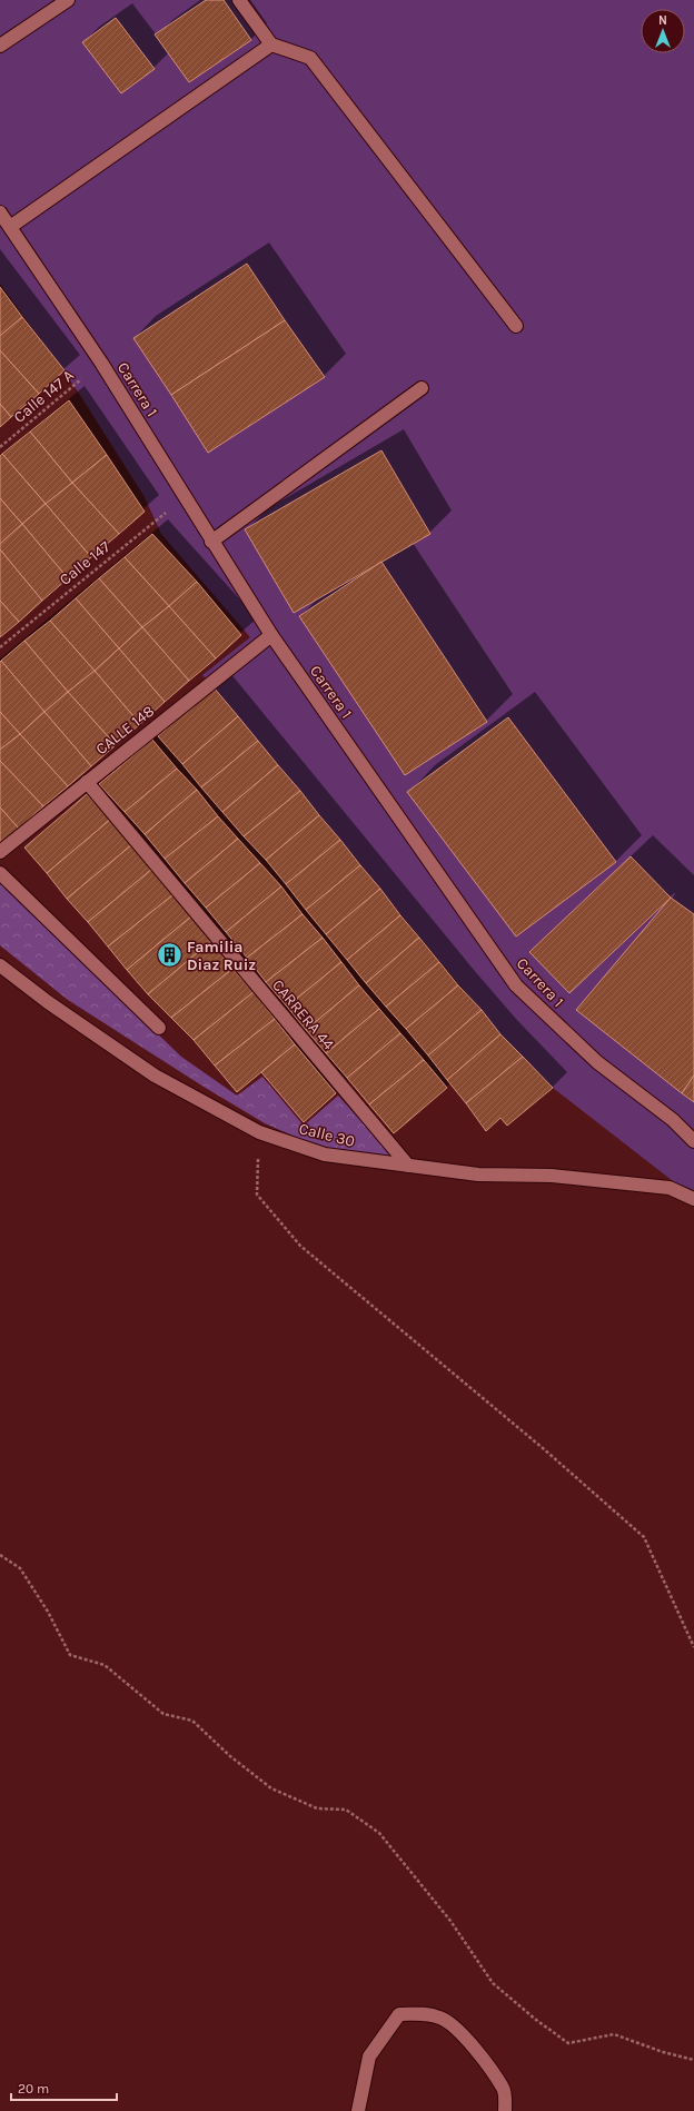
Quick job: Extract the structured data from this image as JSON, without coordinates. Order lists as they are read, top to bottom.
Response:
{
  "streets": {
    "street": [
      "Carrera 1",
      "CALLE 148",
      "CARRERA 44",
      "Calle 30"
    ],
    "path": ["Calle 147 A", "Calle 147"]
  },
  "crossings": [
    ["Carrera 1", "Calle 147 A"],
    ["Carrera 1", "Calle 147"],
    ["Carrera 1", "CALLE 148"],
    ["CALLE 148", "CARRERA 44"],
    ["CARRERA 44", "Calle 30"]
  ],
  "places": {
    "building": ["Familia Diaz Ruiz"]
  },
  "scale_bar": "20 m",
  "north": "top"
}
